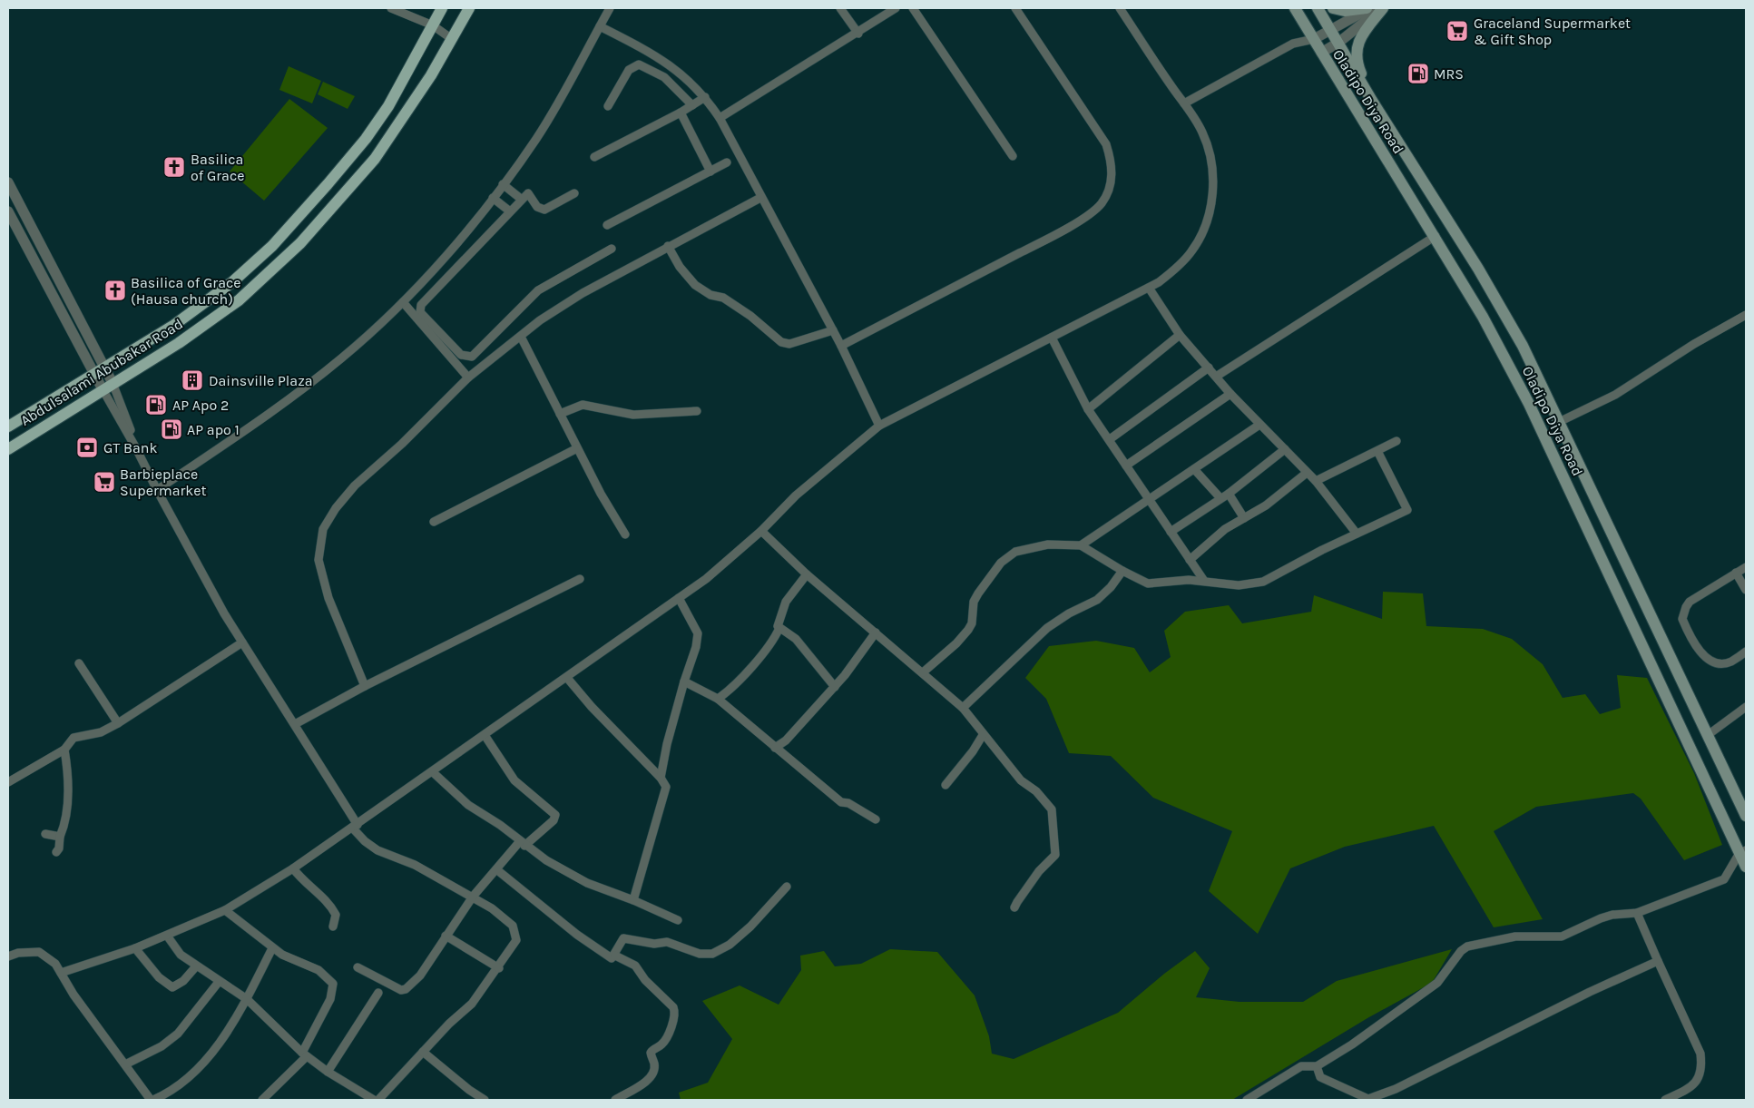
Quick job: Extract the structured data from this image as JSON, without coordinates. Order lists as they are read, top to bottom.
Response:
{
  "streets": {
    "main road": ["Oladipo Diya Road", "Abdulsalami Abubakar Road"]
  },
  "places": {
    "supermarket": ["Graceland Supermarket & Gift Shop", "Barbieplace Supermarket"],
    "fuel station": ["MRS", "AP Apo 2", "AP apo 1"],
    "church": ["Basilica of Grace", "Basilica of Grace (Hausa church)"],
    "building": ["Dainsville Plaza"],
    "bank": ["GT Bank"]
  }
}
